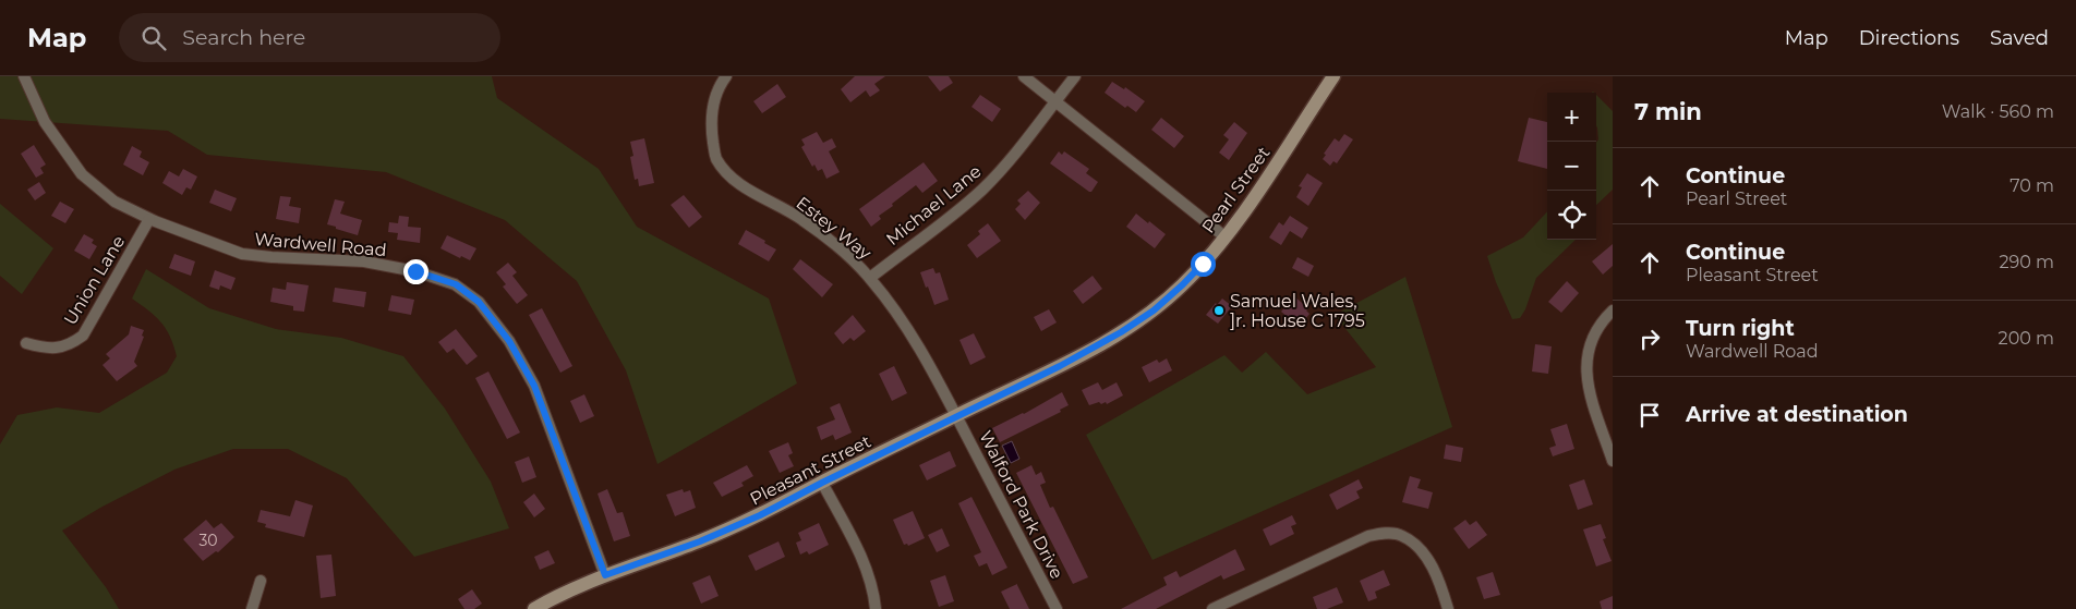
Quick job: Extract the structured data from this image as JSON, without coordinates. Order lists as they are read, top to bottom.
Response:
{
  "streets": {
    "main road": ["Pearl Street", "Pleasant Street"],
    "street": [
      "Michael Lane",
      "Estey Way",
      "Wardwell Road",
      "Union Lane",
      "Walford Park Drive"
    ]
  },
  "crossings": [
    ["Pearl Street", "Pleasant Street"],
    ["Michael Lane", "Estey Way"],
    ["Estey Way", "Pleasant Street"],
    ["Estey Way", "Walford Park Drive"],
    ["Wardwell Road", "Union Lane"],
    ["Wardwell Road", "Pleasant Street"],
    ["Pleasant Street", "Walford Park Drive"]
  ],
  "places": ["Samuel Wales, ]r. House C 1795"],
  "house_numbers": ["30"],
  "page": {
    "header": "Map",
    "search": "Search here",
    "nav": ["Map", "Directions", "Saved"],
    "heading": ["7 min", "Walk · 560 m"],
    "map_buttons": ["+", "−"],
    "list": [
      ["Continue", "Pearl Street", "70 m"],
      ["Continue", "Pleasant Street", "290 m"],
      ["Turn right", "Wardwell Road", "200 m"],
      "Arrive at destination"
    ]
  }
}
